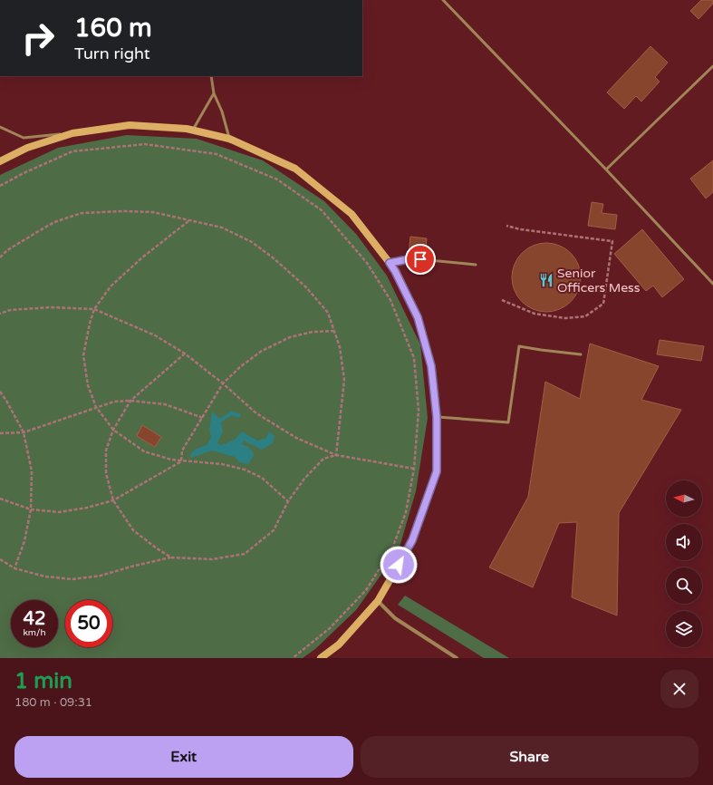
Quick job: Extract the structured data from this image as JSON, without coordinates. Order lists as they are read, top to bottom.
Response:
{
  "places": {
    "restaurant": ["Senior Officers Mess"]
  },
  "north": "left",
  "page": {
    "turn": ["160 m", "Turn right"],
    "speed": "42 km/h",
    "limit": "50",
    "heading": ["1 min", "180 m · 09:31"],
    "buttons": ["Exit", "Share"]
  }
}
